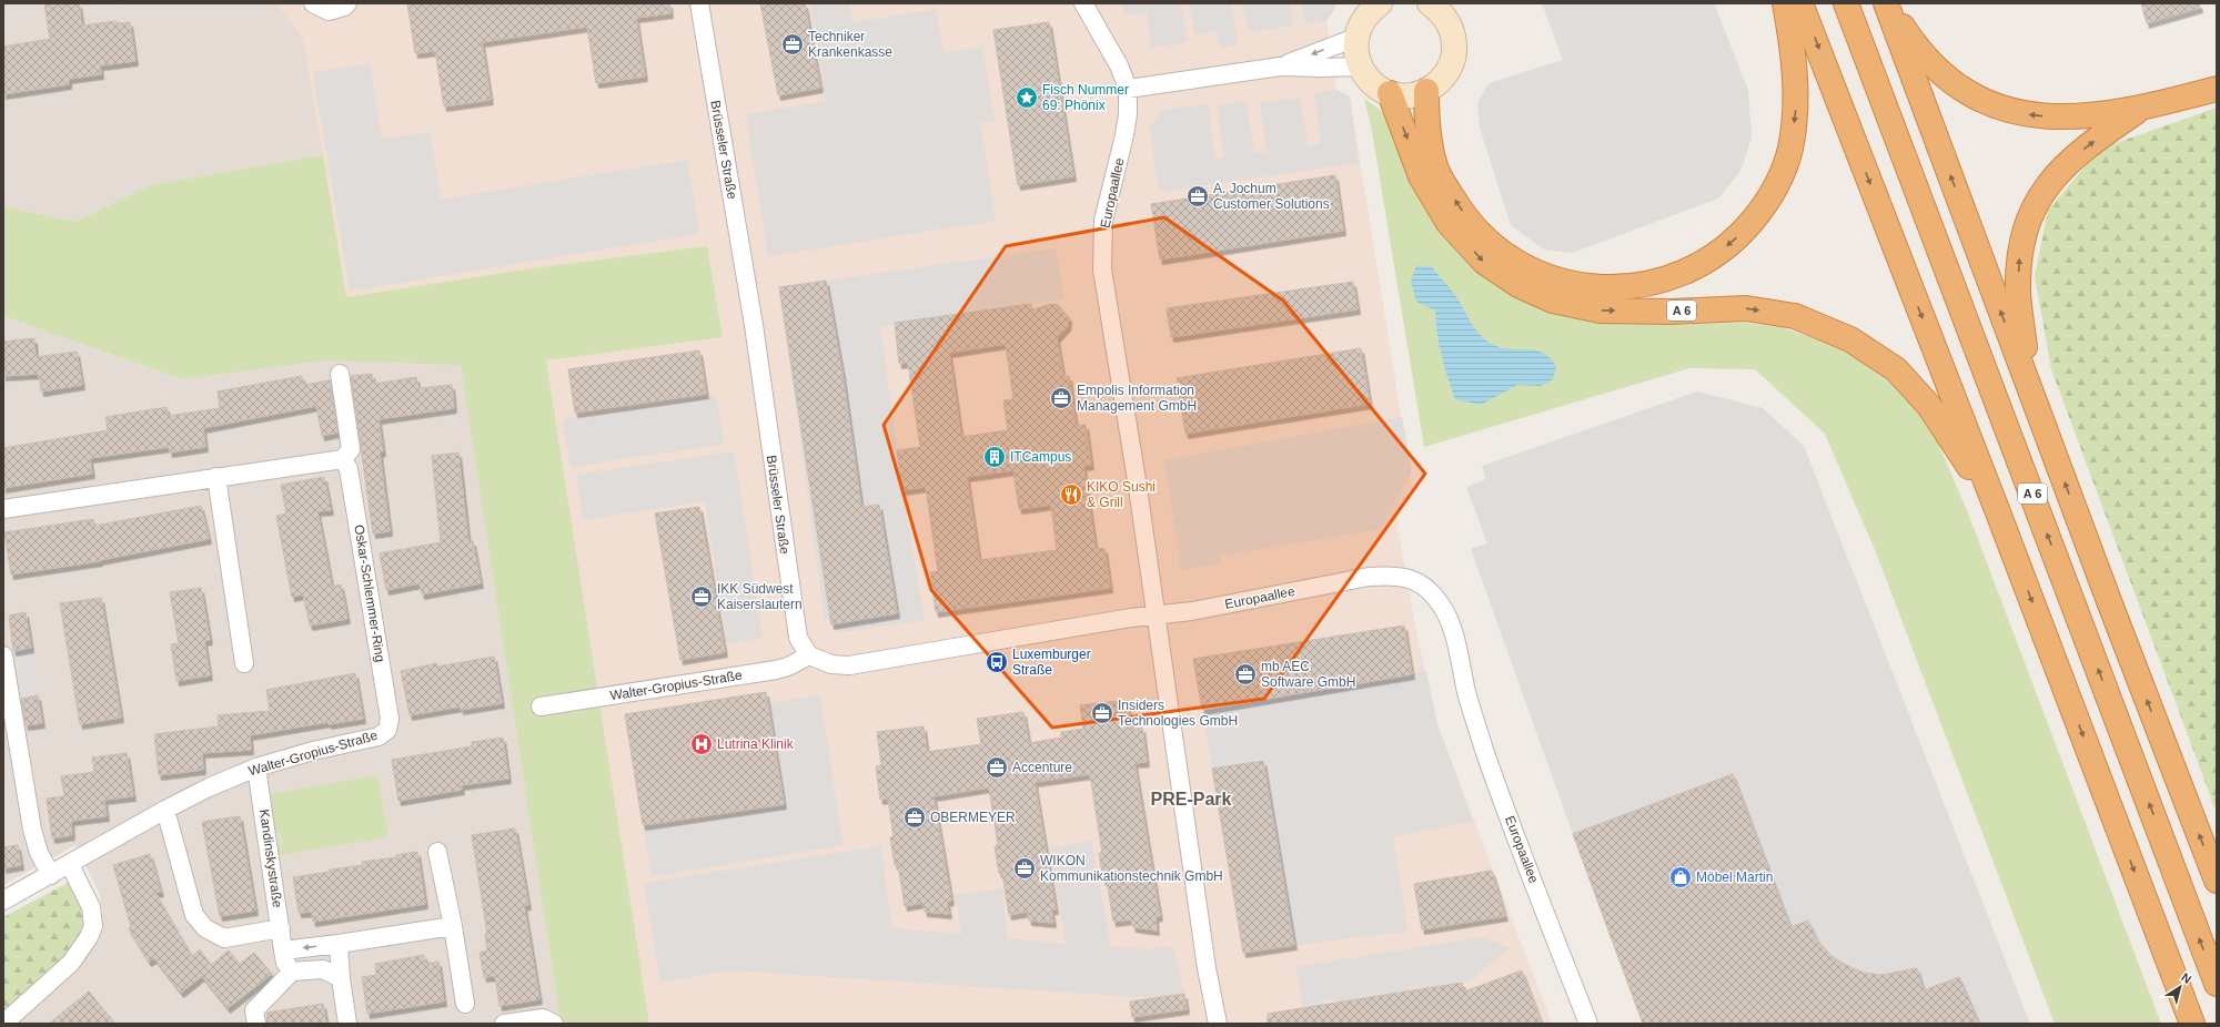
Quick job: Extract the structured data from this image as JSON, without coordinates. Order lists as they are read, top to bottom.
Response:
{
  "streets": {
    "highway": ["A 6"],
    "street": [
      "Brüsseler Straße",
      "Europaallee",
      "Oskar-Schlemmer-Ring",
      "Walter-Gropius-Straße",
      "Kandinskystraße"
    ]
  },
  "crossings": [
    ["Brüsseler Straße", "Walter-Gropius-Straße"],
    ["Oskar-Schlemmer-Ring", "Walter-Gropius-Straße"],
    ["Walter-Gropius-Straße", "Kandinskystraße"]
  ],
  "districts": ["PRE-Park"],
  "places": {
    "office": [
      "Techniker Krankenkasse",
      "A. Jochum Customer Solutions",
      "Empolis Information Management GmbH",
      "IKK Südwest Kaiserslautern",
      "mb AEC Software GmbH",
      "Insiders Technologies GmbH",
      "Accenture",
      "OBERMEYER",
      "WIKON Kommunikationstechnik GmbH"
    ],
    "place": ["Fisch Nummer 69: Phönix"],
    "building": ["ITCampus"],
    "restaurant": ["KIKO Sushi & Grill"],
    "bus stop": ["Luxemburger Straße"],
    "hospital": ["Lutrina Klinik"],
    "shop": ["Möbel Martin"]
  },
  "north": "top right"
}
